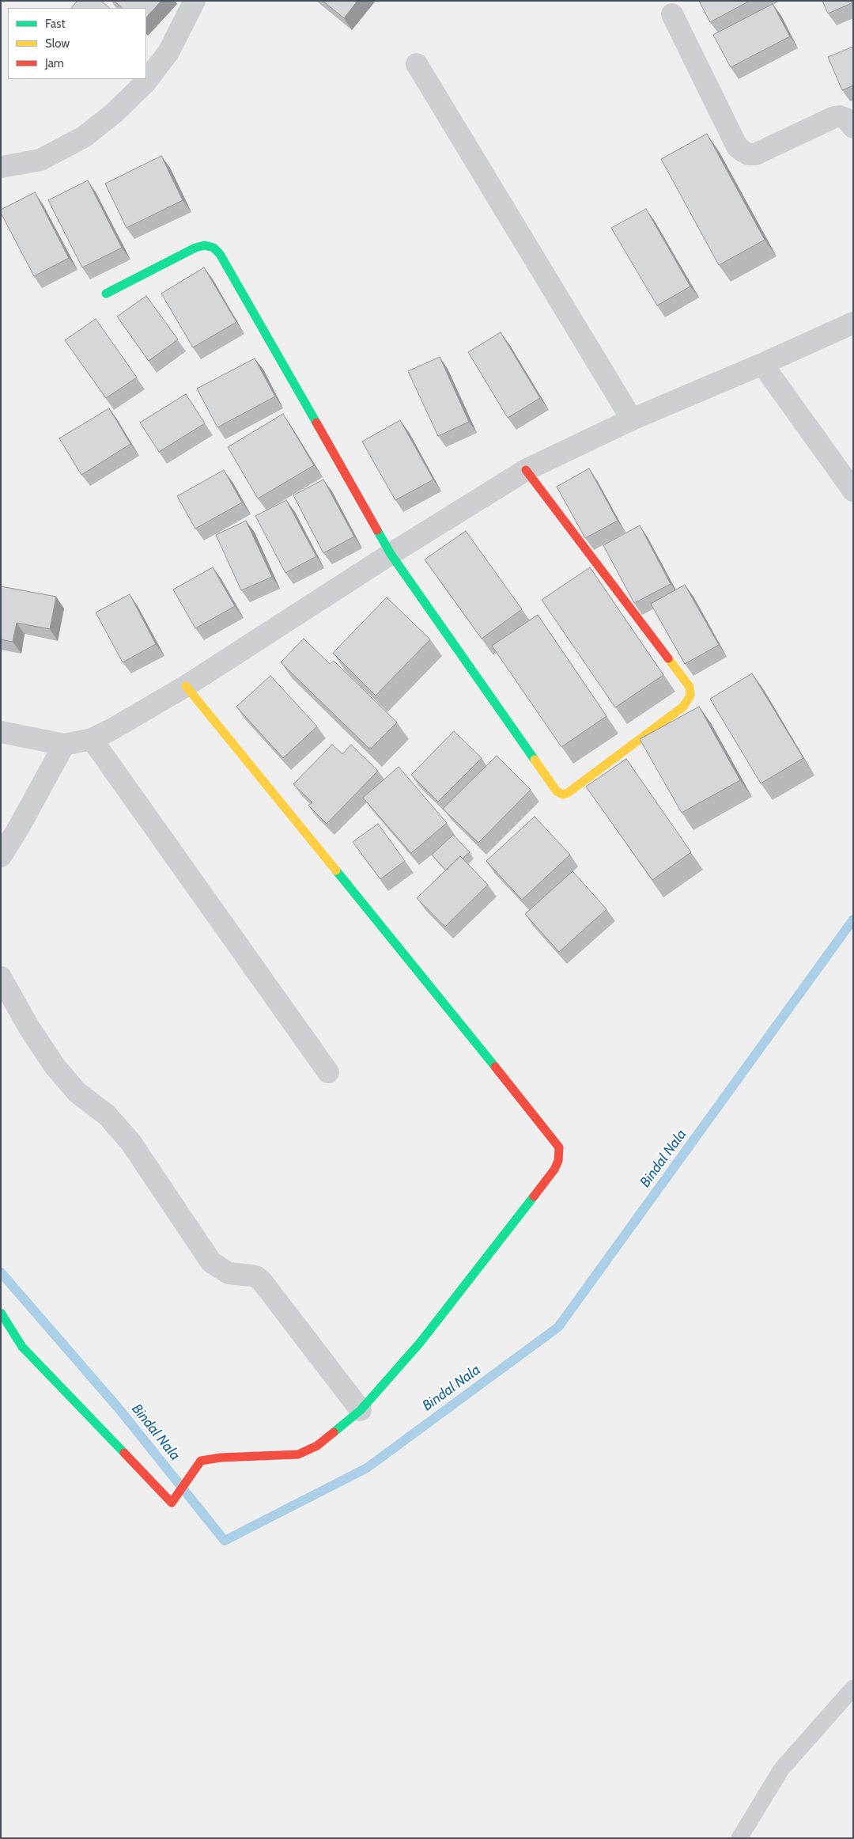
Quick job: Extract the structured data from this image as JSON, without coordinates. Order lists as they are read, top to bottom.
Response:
{
  "water": ["Bindal Nala"],
  "legend": ["Fast", "Slow", "Jam"]
}
